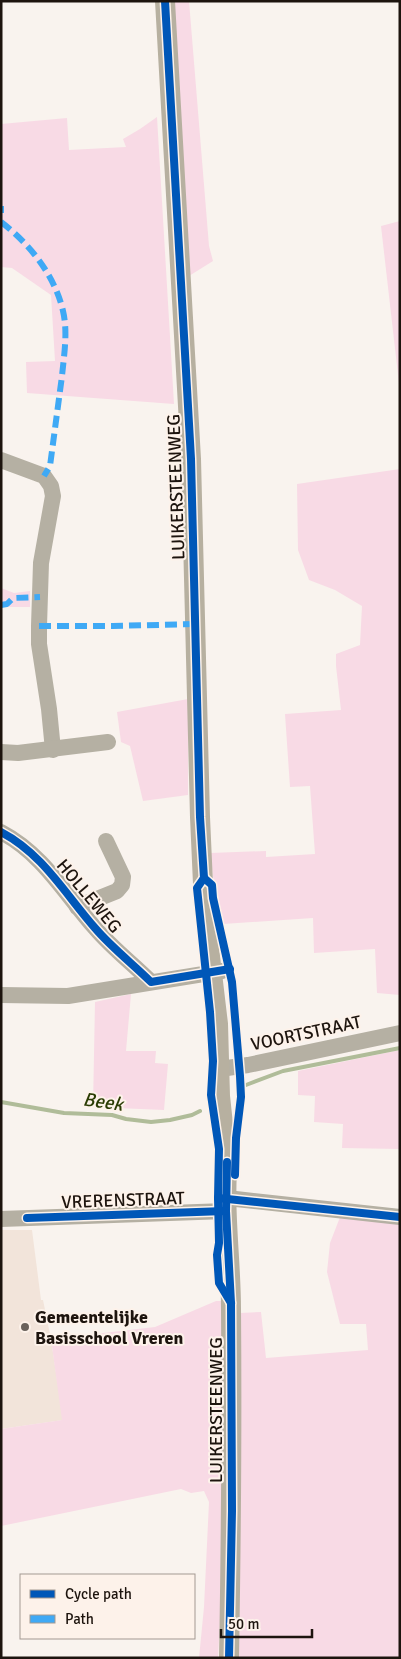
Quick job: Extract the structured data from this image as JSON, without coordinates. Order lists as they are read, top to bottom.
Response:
{
  "streets": {
    "main road": ["LUIKERSTEENWEG"],
    "street": ["HOLLEWEG", "VOORTSTRAAT", "VRERENSTRAAT"]
  },
  "crossings": [
    ["LUIKERSTEENWEG", "VOORTSTRAAT"],
    ["LUIKERSTEENWEG", "VRERENSTRAAT"]
  ],
  "water": ["Beek"],
  "places": ["Gemeentelijke Basisschool Vreren"],
  "legend": ["Cycle path", "Path"],
  "scale_bar": "50 m"
}
